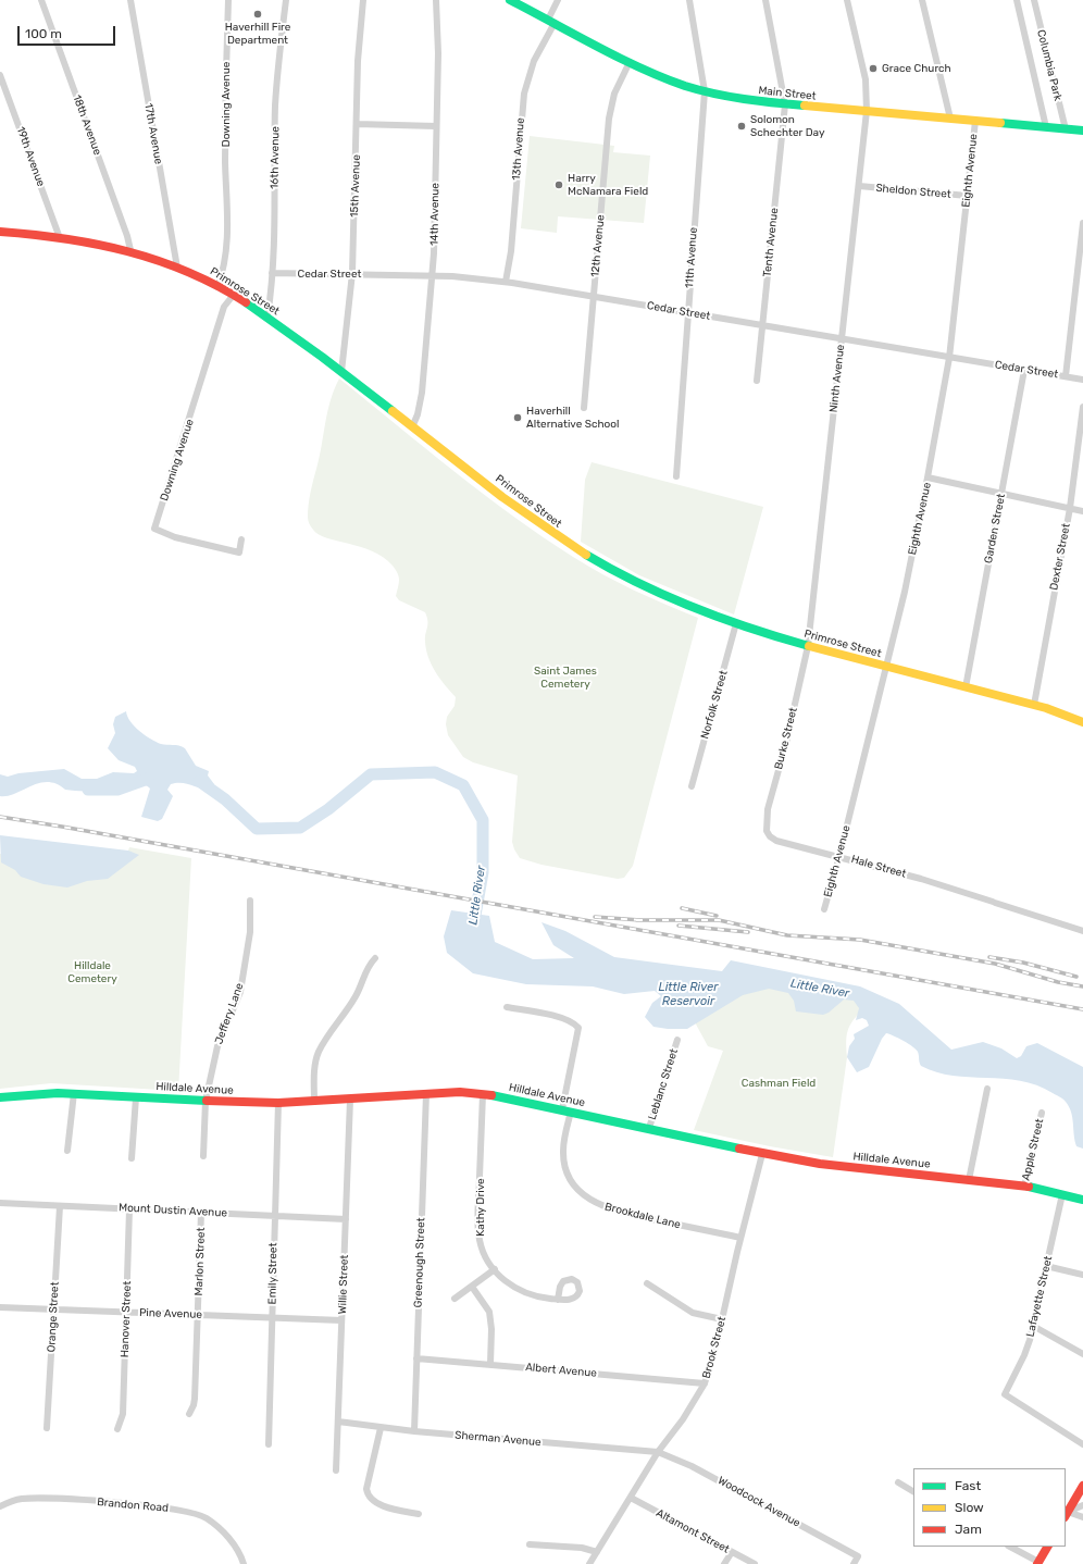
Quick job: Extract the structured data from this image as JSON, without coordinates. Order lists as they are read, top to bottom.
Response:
{
  "streets": {
    "main road": ["Main Street", "Primrose Street", "Hilldale Avenue"],
    "street": [
      "Columbia Park",
      "Downing Avenue",
      "18th Avenue",
      "17th Avenue",
      "13th Avenue",
      "19th Avenue",
      "16th Avenue",
      "Eighth Avenue",
      "15th Avenue",
      "Sheldon Street",
      "14th Avenue",
      "Tenth Avenue",
      "12th Avenue",
      "11th Avenue",
      "Cedar Street",
      "Ninth Avenue",
      "Garden Street",
      "Dexter Street",
      "Norfolk Street",
      "Burke Street",
      "Hale Street",
      "Jeffery Lane",
      "Leblanc Street",
      "Apple Street",
      "Kathy Drive",
      "Mount Dustin Avenue",
      "Brookdale Lane",
      "Marlon Street",
      "Greenough Street",
      "Emily Street",
      "Willie Street",
      "Lafayette Street",
      "Pine Avenue",
      "Orange Street",
      "Hanover Street",
      "Brook Street",
      "Albert Avenue",
      "Sherman Avenue",
      "Woodcock Avenue",
      "Brandon Road",
      "Altamont Street"
    ]
  },
  "crossings": [
    ["Columbia Park", "Main Street"],
    ["Main Street", "13th Avenue"],
    ["Main Street", "Eighth Avenue"],
    ["Main Street", "Tenth Avenue"],
    ["Main Street", "12th Avenue"],
    ["Main Street", "11th Avenue"],
    ["Main Street", "Ninth Avenue"],
    ["Downing Avenue", "Primrose Street"],
    ["18th Avenue", "Primrose Street"],
    ["17th Avenue", "Primrose Street"],
    ["13th Avenue", "Cedar Street"],
    ["19th Avenue", "Primrose Street"],
    ["16th Avenue", "Cedar Street"],
    ["16th Avenue", "Primrose Street"],
    ["Eighth Avenue", "Sheldon Street"],
    ["Eighth Avenue", "Cedar Street"],
    ["Eighth Avenue", "Primrose Street"],
    ["Eighth Avenue", "Hale Street"],
    ["15th Avenue", "Cedar Street"],
    ["15th Avenue", "Primrose Street"],
    ["Sheldon Street", "Ninth Avenue"],
    ["14th Avenue", "Cedar Street"],
    ["14th Avenue", "Primrose Street"],
    ["Tenth Avenue", "Cedar Street"],
    ["12th Avenue", "Cedar Street"],
    ["11th Avenue", "Cedar Street"],
    ["Cedar Street", "Ninth Avenue"],
    ["Cedar Street", "Garden Street"],
    ["Primrose Street", "Ninth Avenue"],
    ["Primrose Street", "Garden Street"],
    ["Primrose Street", "Dexter Street"],
    ["Primrose Street", "Norfolk Street"],
    ["Primrose Street", "Burke Street"],
    ["Ninth Avenue", "Burke Street"],
    ["Burke Street", "Hale Street"],
    ["Jeffery Lane", "Hilldale Avenue"],
    ["Leblanc Street", "Hilldale Avenue"],
    ["Hilldale Avenue", "Apple Street"],
    ["Hilldale Avenue", "Kathy Drive"],
    ["Hilldale Avenue", "Brookdale Lane"],
    ["Hilldale Avenue", "Greenough Street"],
    ["Hilldale Avenue", "Emily Street"],
    ["Hilldale Avenue", "Willie Street"],
    ["Hilldale Avenue", "Lafayette Street"],
    ["Hilldale Avenue", "Brook Street"],
    ["Mount Dustin Avenue", "Marlon Street"],
    ["Mount Dustin Avenue", "Emily Street"],
    ["Mount Dustin Avenue", "Willie Street"],
    ["Mount Dustin Avenue", "Orange Street"],
    ["Mount Dustin Avenue", "Hanover Street"],
    ["Brookdale Lane", "Brook Street"],
    ["Marlon Street", "Pine Avenue"],
    ["Greenough Street", "Albert Avenue"],
    ["Greenough Street", "Sherman Avenue"],
    ["Emily Street", "Pine Avenue"],
    ["Willie Street", "Pine Avenue"],
    ["Willie Street", "Sherman Avenue"],
    ["Pine Avenue", "Orange Street"],
    ["Pine Avenue", "Hanover Street"],
    ["Brook Street", "Albert Avenue"],
    ["Brook Street", "Sherman Avenue"],
    ["Brook Street", "Woodcock Avenue"],
    ["Brook Street", "Altamont Street"],
    ["Sherman Avenue", "Woodcock Avenue"]
  ],
  "water": ["Little River", "Little River Reservoir"],
  "parks": ["Saint James Cemetery", "Hilldale Cemetery", "Cashman Field"],
  "places": [
    "Haverhill Fire Department",
    "Grace Church",
    "Solomon Schechter Day",
    "Harry McNamara Field",
    "Haverhill Alternative School"
  ],
  "legend": ["Fast", "Slow", "Jam"],
  "scale_bar": "100 m"
}
